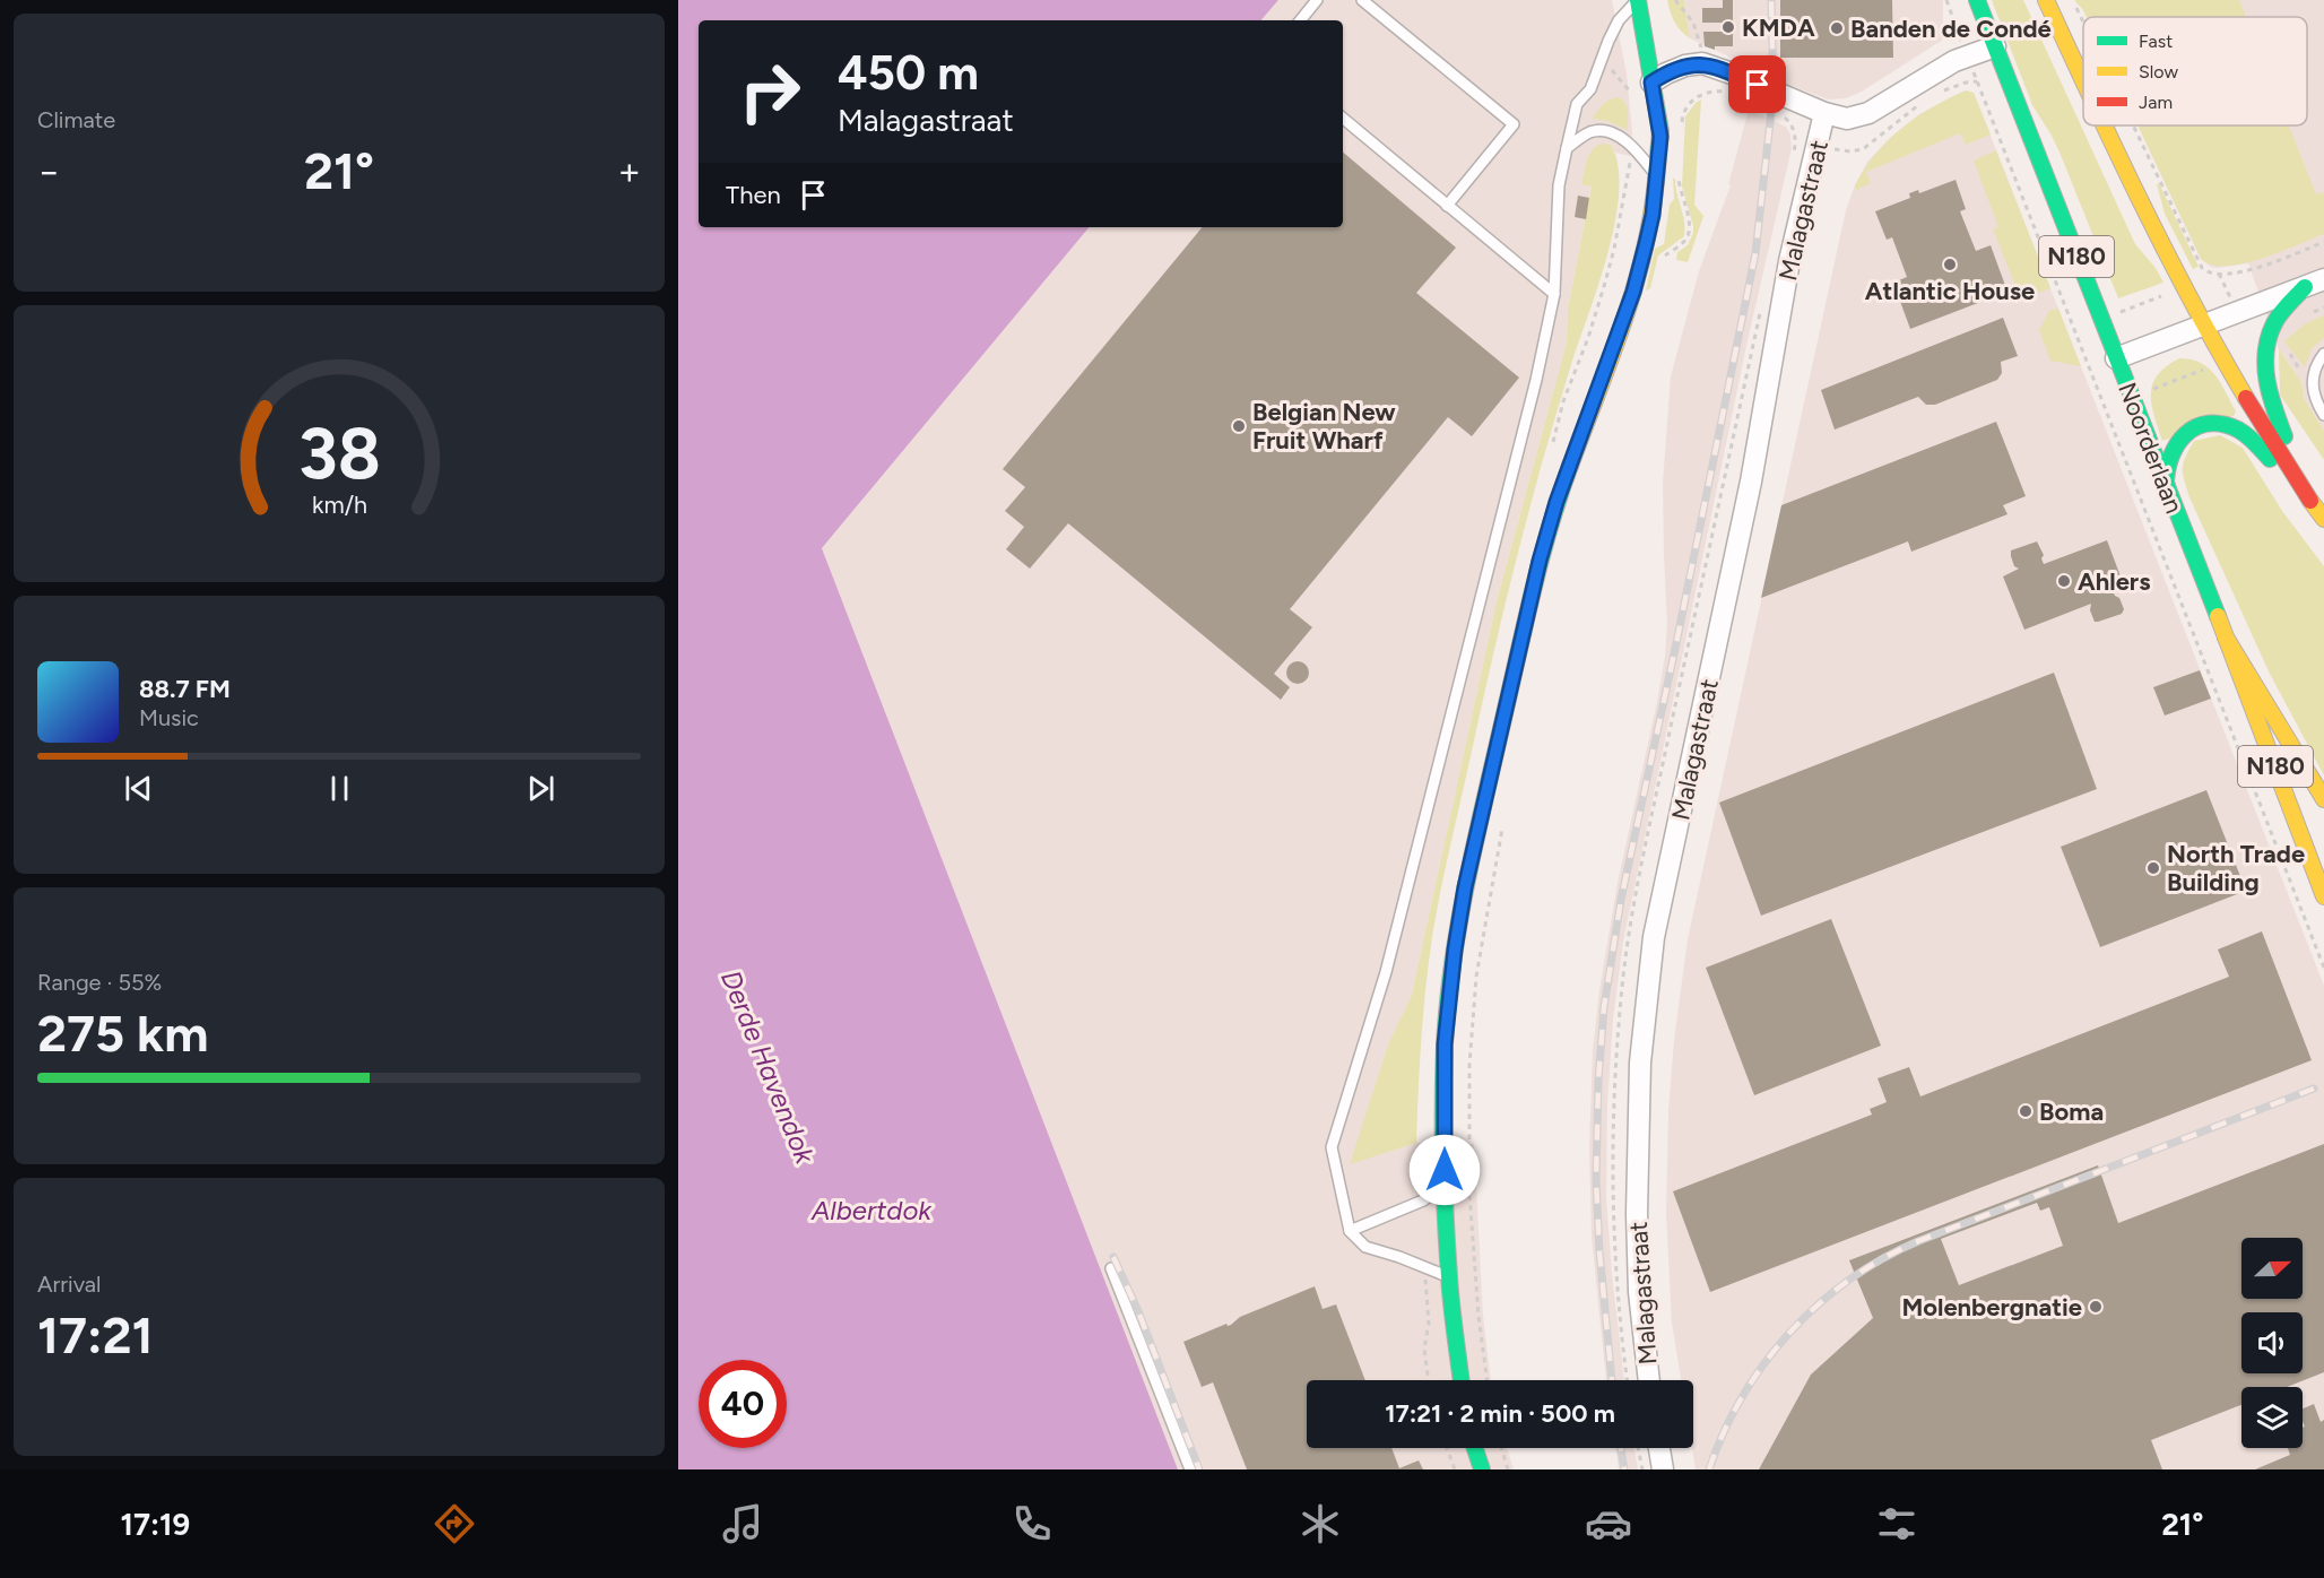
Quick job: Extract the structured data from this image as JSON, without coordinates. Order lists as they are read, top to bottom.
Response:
{
  "streets": {
    "main road": ["N180", "Noorderlaan"],
    "street": ["Malagastraat"]
  },
  "crossings": [
    ["Malagastraat", "Noorderlaan"]
  ],
  "water": ["Derde Havendok", "Albertdok"],
  "places": [
    "KMDA",
    "Banden de Condé",
    "Atlantic House",
    "Belgian New Fruit Wharf",
    "Ahlers",
    "North Trade Building",
    "Boma",
    "Molenbergnatie"
  ],
  "legend": ["Fast", "Slow", "Jam"],
  "north": "right",
  "page": {
    "tile": [
      "Climate",
      ["Range · 55%", "275 km"],
      ["Arrival", "17:21"]
    ],
    "turn": ["450 m", "Malagastraat"],
    "heat": ["−", "21°", "+"],
    "then": "Then",
    "song": ["88.7 FM", "Music"],
    "limit": "40",
    "trip": "17:21 · 2 min · 500 m",
    "tabs": ["17:19", "21°"],
    "gauge": ["38", "km/h"]
  }
}
